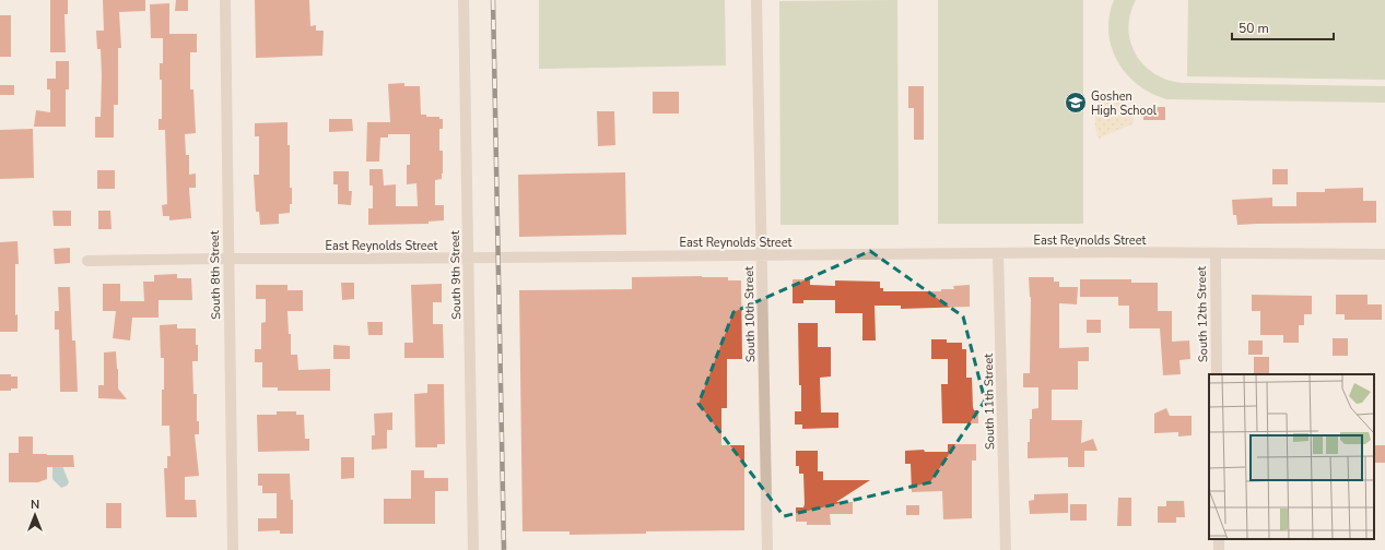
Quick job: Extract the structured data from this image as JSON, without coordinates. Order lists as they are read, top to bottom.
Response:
{
  "streets": {
    "street": [
      "East Reynolds Street",
      "South 8th Street",
      "South 9th Street",
      "South 10th Street",
      "South 12th Street",
      "South 11th Street"
    ]
  },
  "crossings": [
    ["East Reynolds Street", "South 8th Street"],
    ["East Reynolds Street", "South 9th Street"],
    ["East Reynolds Street", "South 10th Street"],
    ["East Reynolds Street", "South 12th Street"],
    ["East Reynolds Street", "South 11th Street"]
  ],
  "places": {
    "school or university": ["Goshen High School"]
  },
  "scale_bar": "50 m",
  "north": "top"
}
